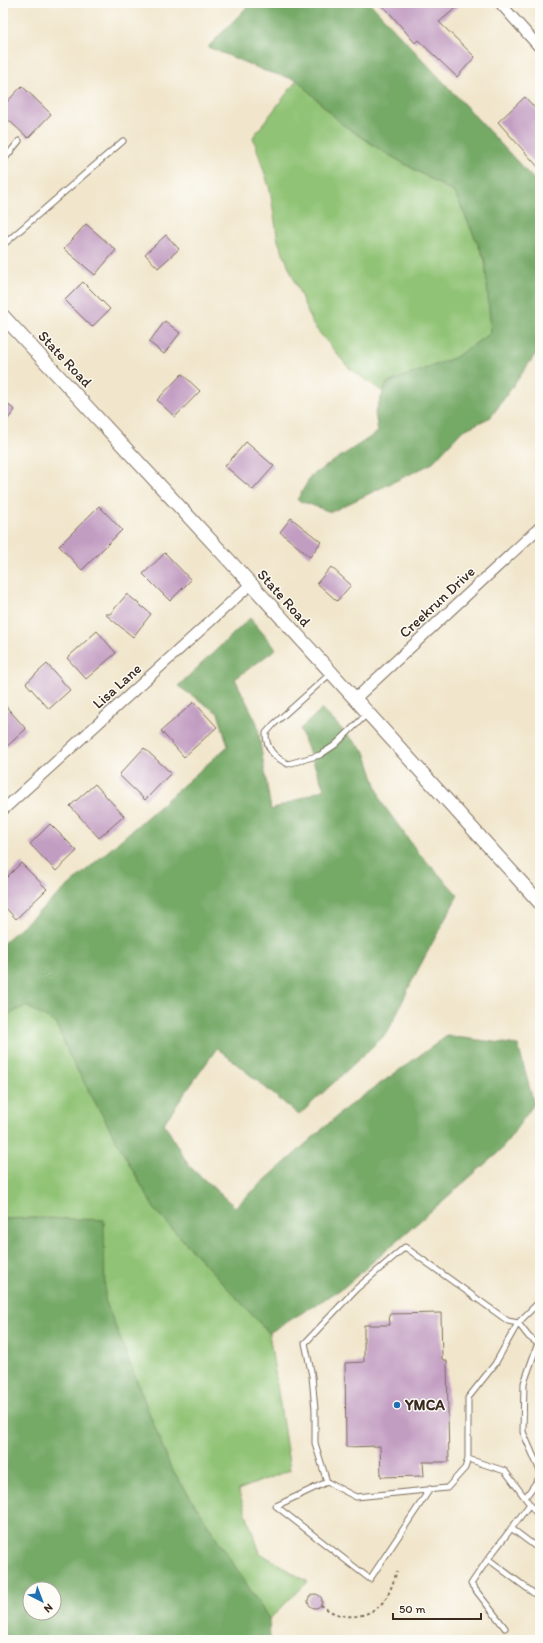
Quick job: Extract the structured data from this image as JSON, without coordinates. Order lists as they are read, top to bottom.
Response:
{
  "streets": {
    "main road": ["State Road"],
    "street": ["Creekrun Drive", "Lisa Lane"]
  },
  "crossings": [
    ["State Road", "Creekrun Drive"],
    ["State Road", "Lisa Lane"]
  ],
  "places": ["YMCA"],
  "scale_bar": "50 m",
  "north": "bottom right"
}
